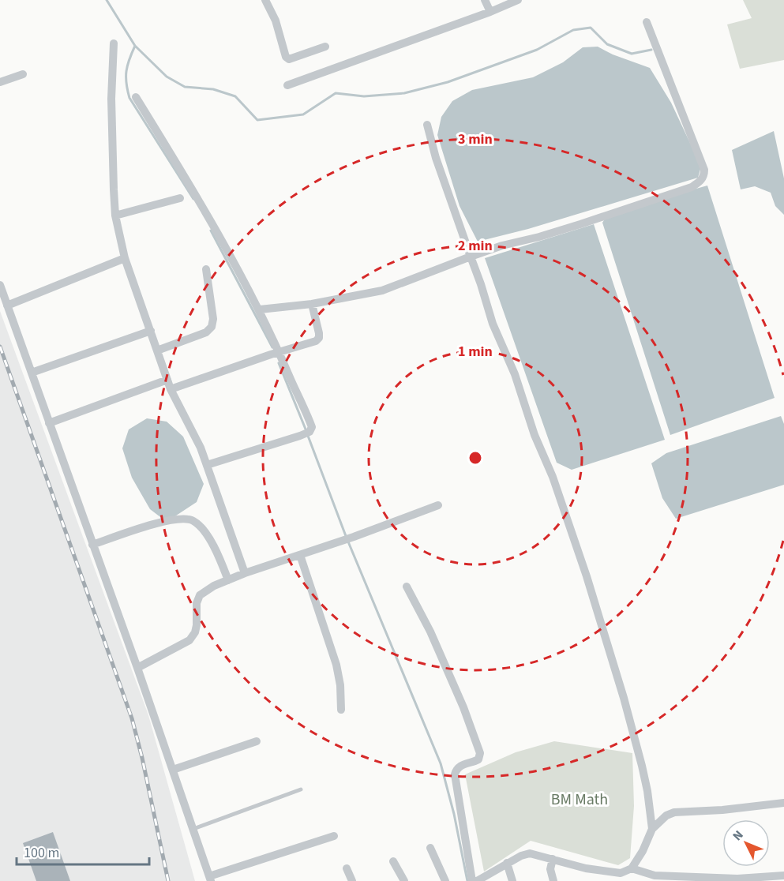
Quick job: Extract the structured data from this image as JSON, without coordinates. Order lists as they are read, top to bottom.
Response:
{
  "parks": ["BM Math"],
  "scale_bar": "100 m",
  "north": "top left",
  "rings": ["3 min", "2 min", "1 min"]
}
